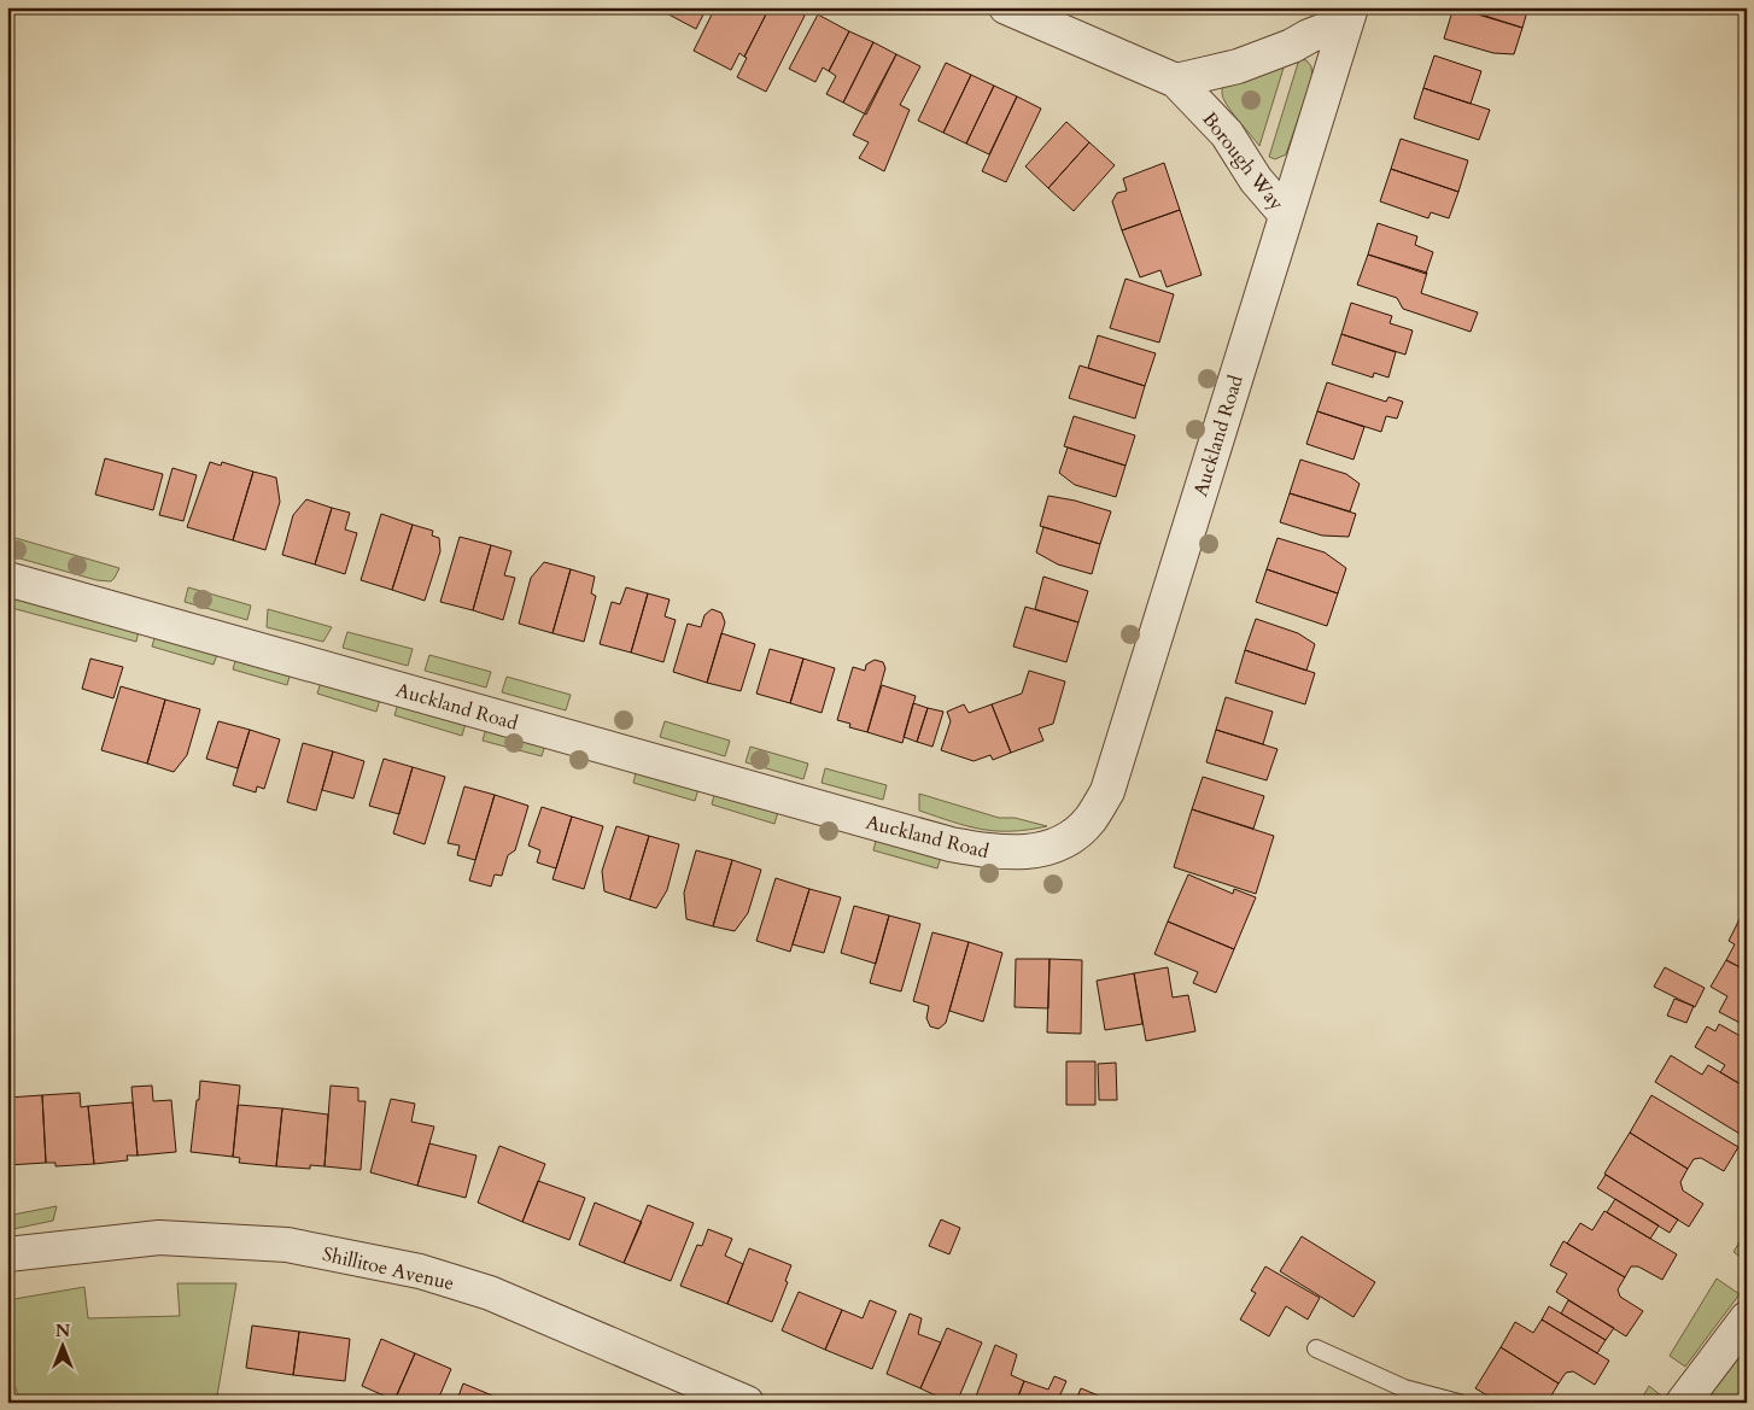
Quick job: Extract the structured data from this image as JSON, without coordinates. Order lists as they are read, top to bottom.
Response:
{
  "streets": {
    "street": ["Borough Way", "Auckland Road", "Shillitoe Avenue"]
  },
  "crossings": [
    ["Borough Way", "Auckland Road"]
  ],
  "north": "top"
}
